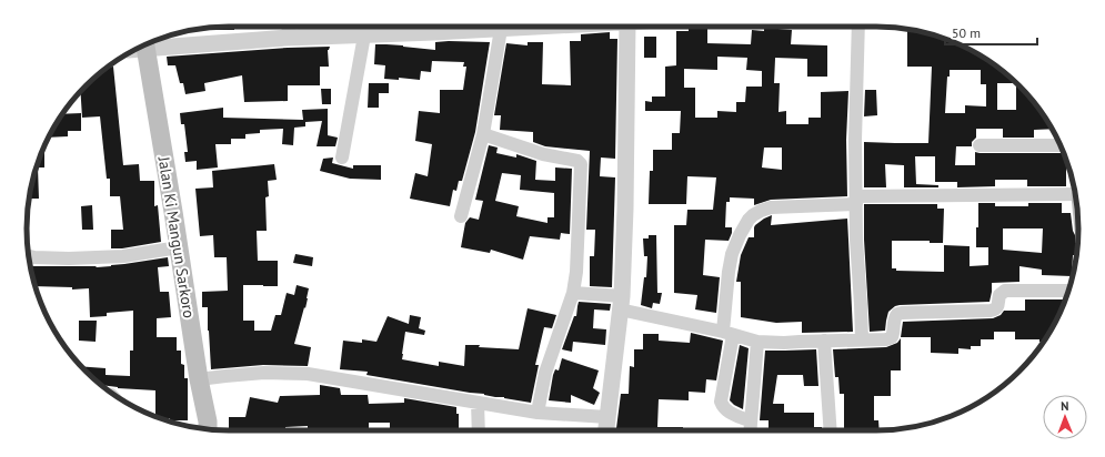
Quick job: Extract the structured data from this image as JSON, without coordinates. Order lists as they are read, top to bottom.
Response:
{
  "streets": {
    "main road": ["Jalan Ki Mangun Sarkoro"]
  },
  "scale_bar": "50 m",
  "north": "top"
}
